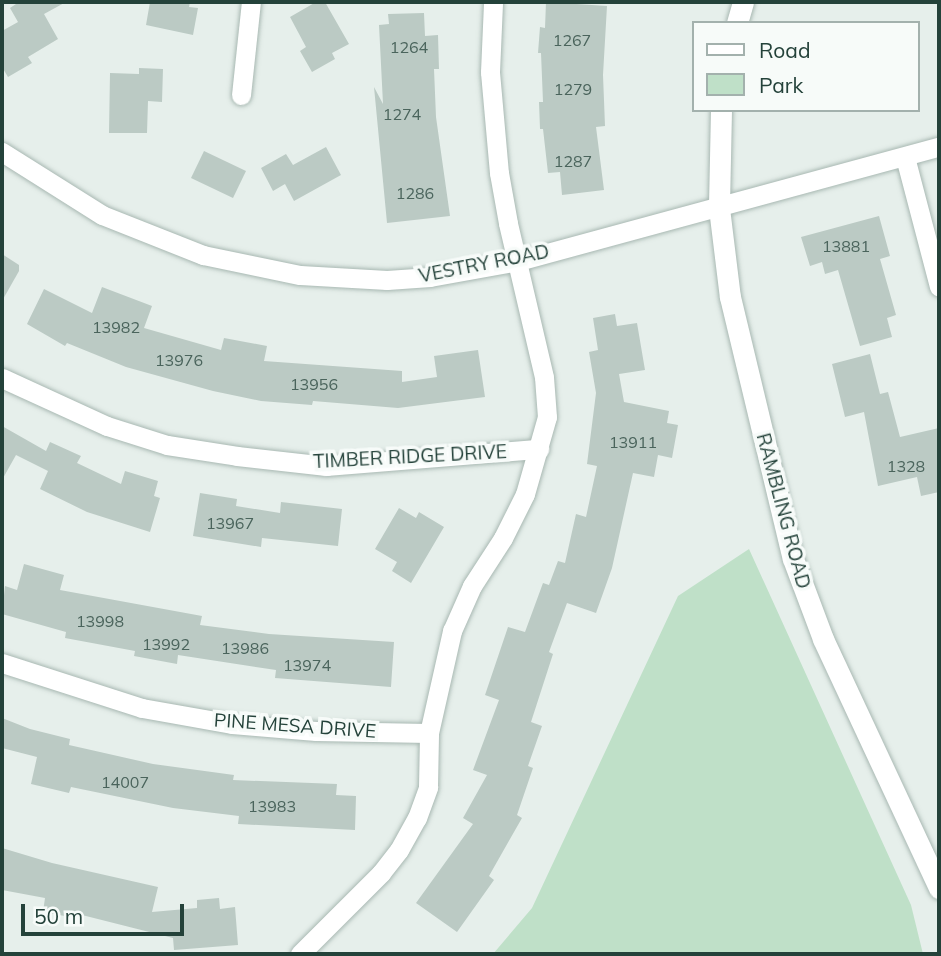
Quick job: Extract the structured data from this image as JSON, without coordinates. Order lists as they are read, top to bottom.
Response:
{
  "streets": {
    "street": [
      "VESTRY ROAD",
      "TIMBER RIDGE DRIVE",
      "RAMBLING ROAD",
      "PINE MESA DRIVE"
    ]
  },
  "crossings": [
    ["VESTRY ROAD", "RAMBLING ROAD"]
  ],
  "house_numbers": [
    "1267",
    "1264",
    "1279",
    "1274",
    "1287",
    "1286",
    "13881",
    "13982",
    "13976",
    "13956",
    "13911",
    "1328",
    "13967",
    "13998",
    "13992",
    "13986",
    "13974",
    "14007",
    "13983"
  ],
  "legend": ["Road", "Park"],
  "scale_bar": "50 m"
}
